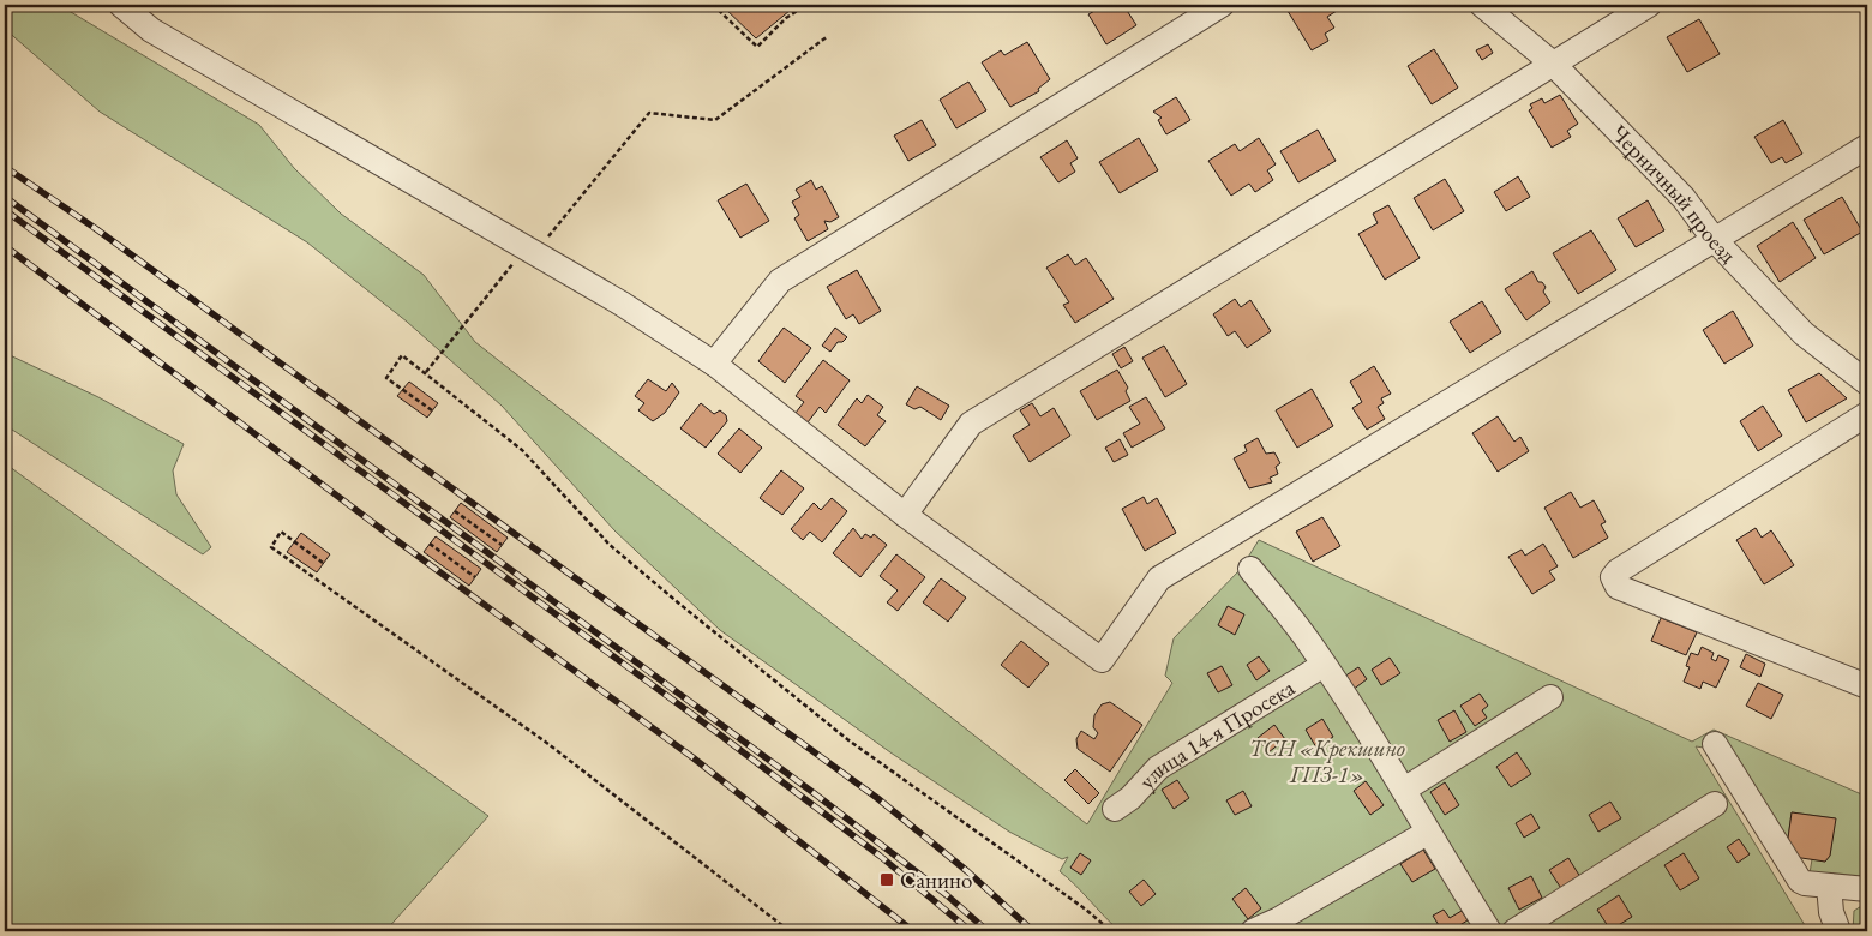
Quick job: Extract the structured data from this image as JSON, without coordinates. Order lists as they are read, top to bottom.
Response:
{
  "streets": {
    "street": ["Черничный проезд", "улица 14-я Просека"]
  },
  "parks": ["ТСН «Крекшино ГПЗ-1»"],
  "places": {
    "transit": ["Санино"]
  }
}
